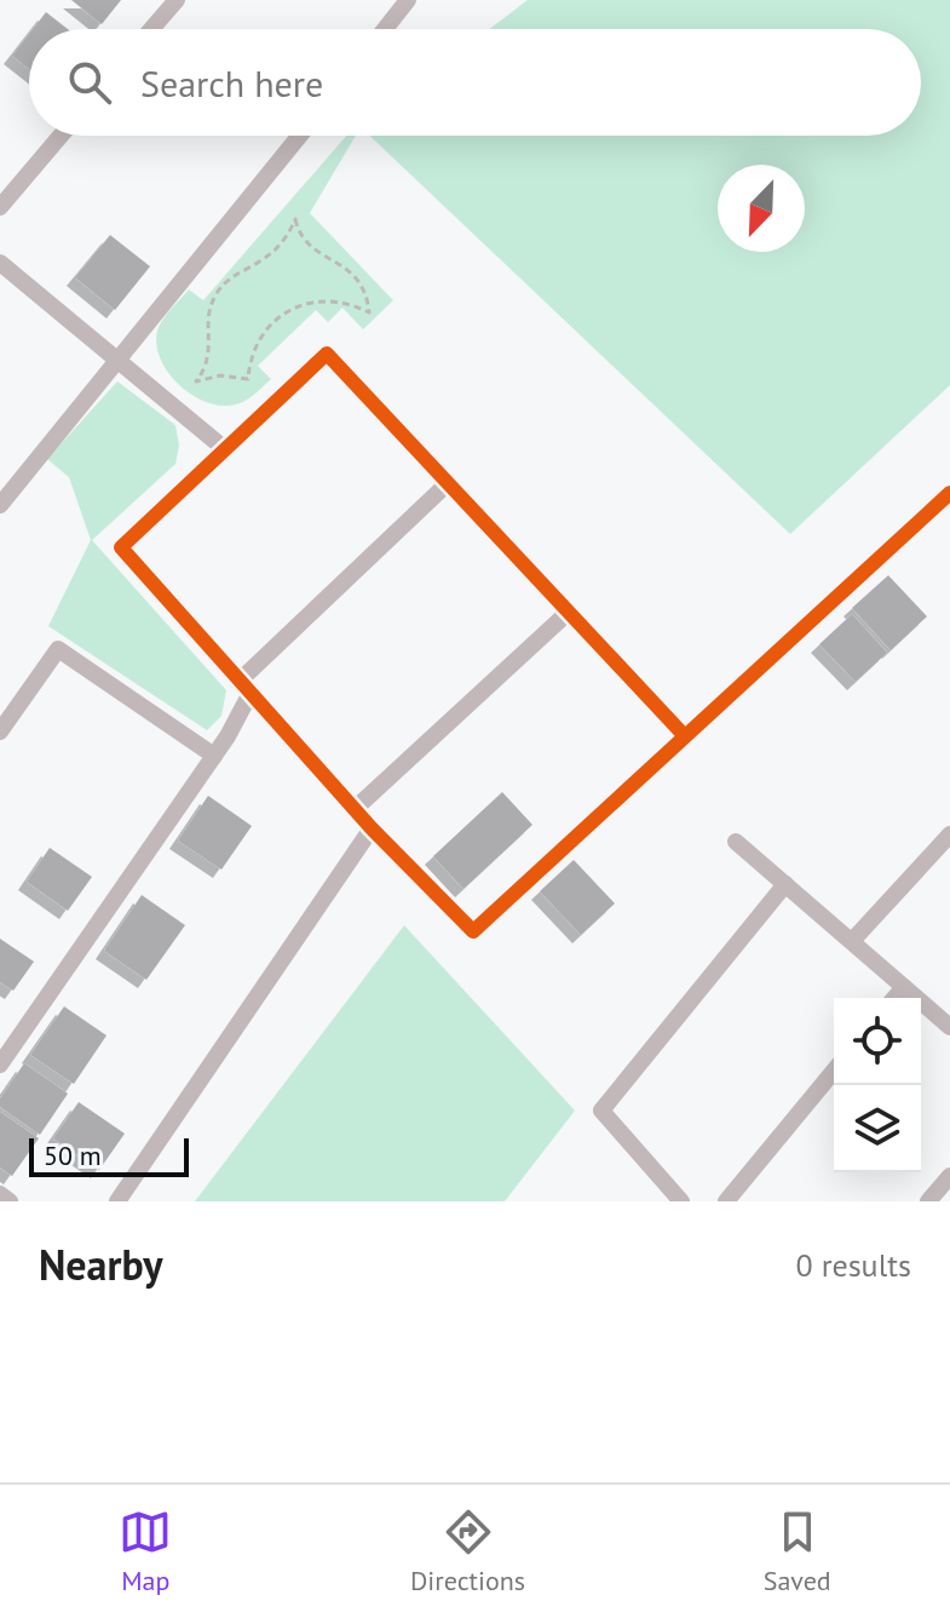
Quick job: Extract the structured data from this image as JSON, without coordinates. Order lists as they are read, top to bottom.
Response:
{
  "scale_bar": "50 m",
  "north": "bottom left",
  "page": {
    "search": "Search here",
    "scale": "50 m",
    "heading": ["Nearby", "0 results"],
    "nav": ["Map", "Directions", "Saved"]
  }
}
